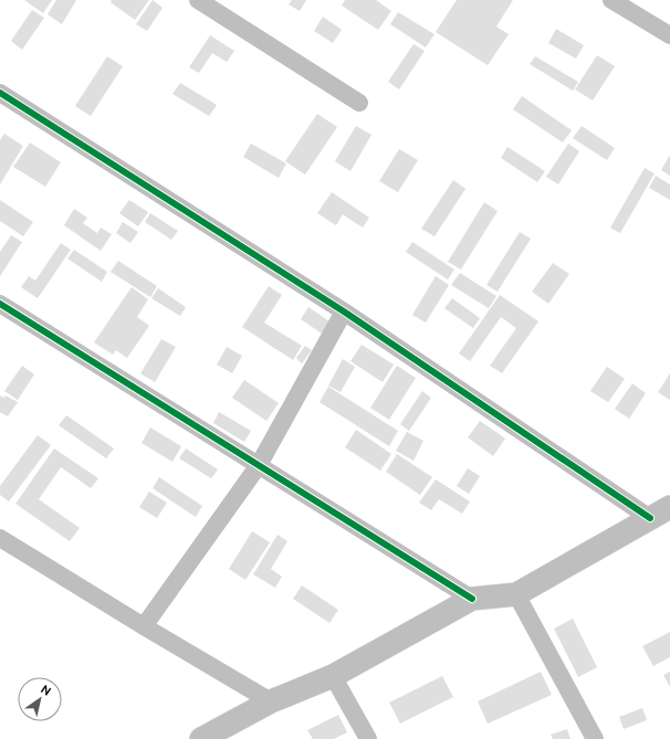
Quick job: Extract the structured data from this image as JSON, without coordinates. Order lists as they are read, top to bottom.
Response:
{
  "north": "top right"
}
